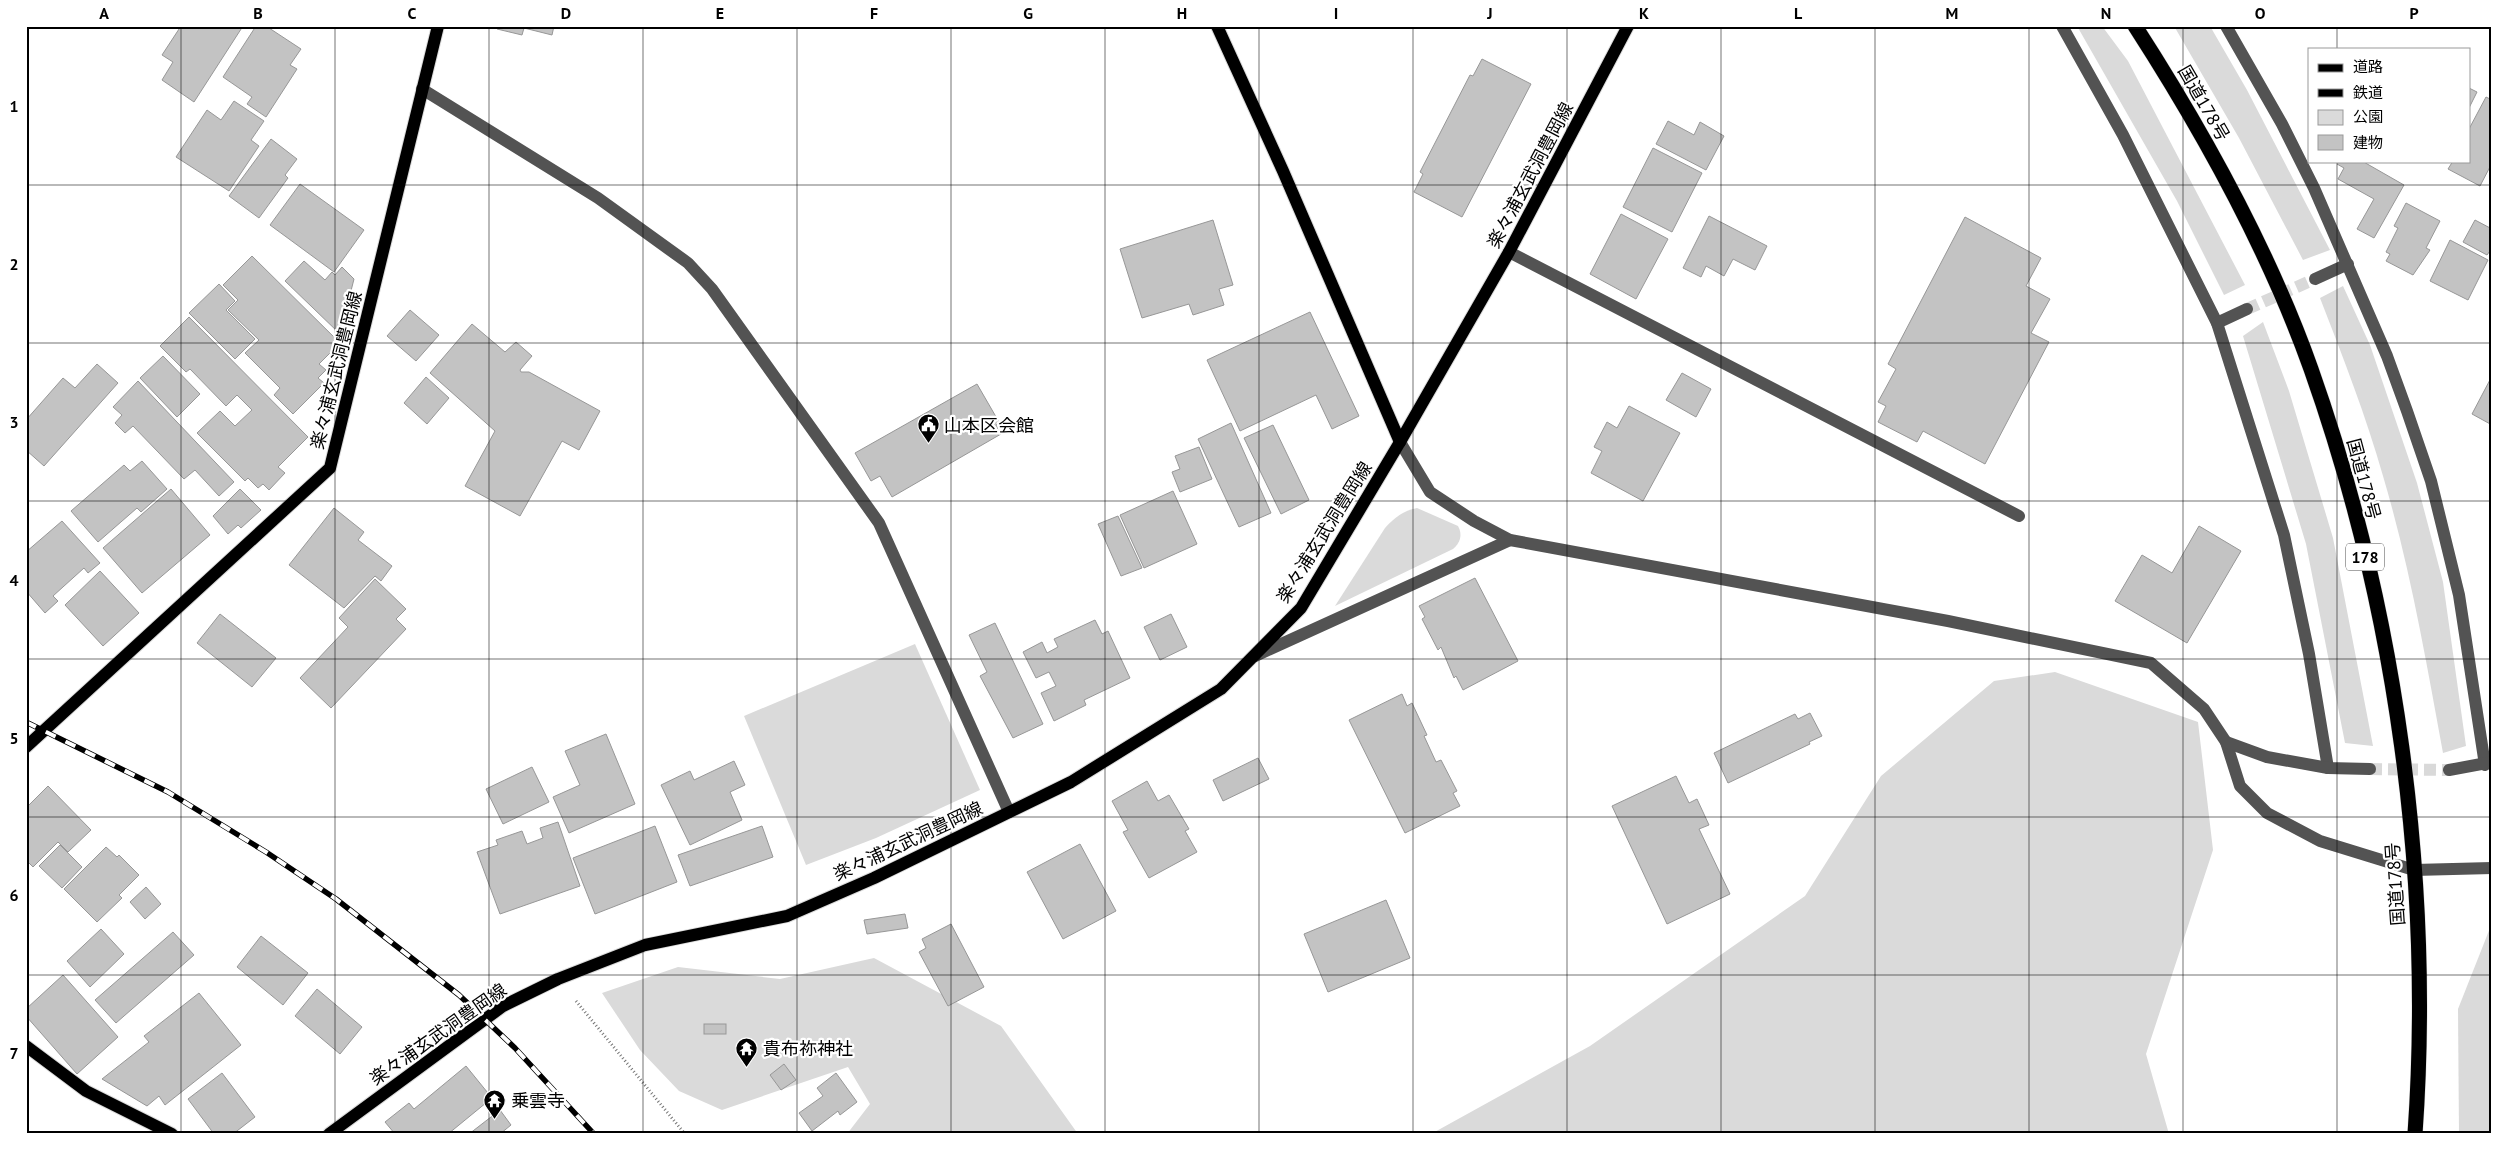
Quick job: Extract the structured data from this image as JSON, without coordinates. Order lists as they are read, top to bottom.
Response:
{
  "streets": {
    "highway": ["国道178号", "178"],
    "main road": ["楽々浦玄武洞豊岡線"]
  },
  "places": {
    "public building": ["山本区会館"],
    "temple": ["貴布祢神社", "乗雲寺"]
  },
  "legend": [
    "道路",
    "鉄道",
    "公園",
    "建物"
  ],
  "grid": {
    "columns": [
      "A",
      "B",
      "C",
      "D",
      "E",
      "F",
      "G",
      "H",
      "I",
      "J",
      "K",
      "L",
      "M",
      "N",
      "O",
      "P"
    ],
    "rows": [
      "1",
      "2",
      "3",
      "4",
      "5",
      "6",
      "7"
    ]
  }
}
